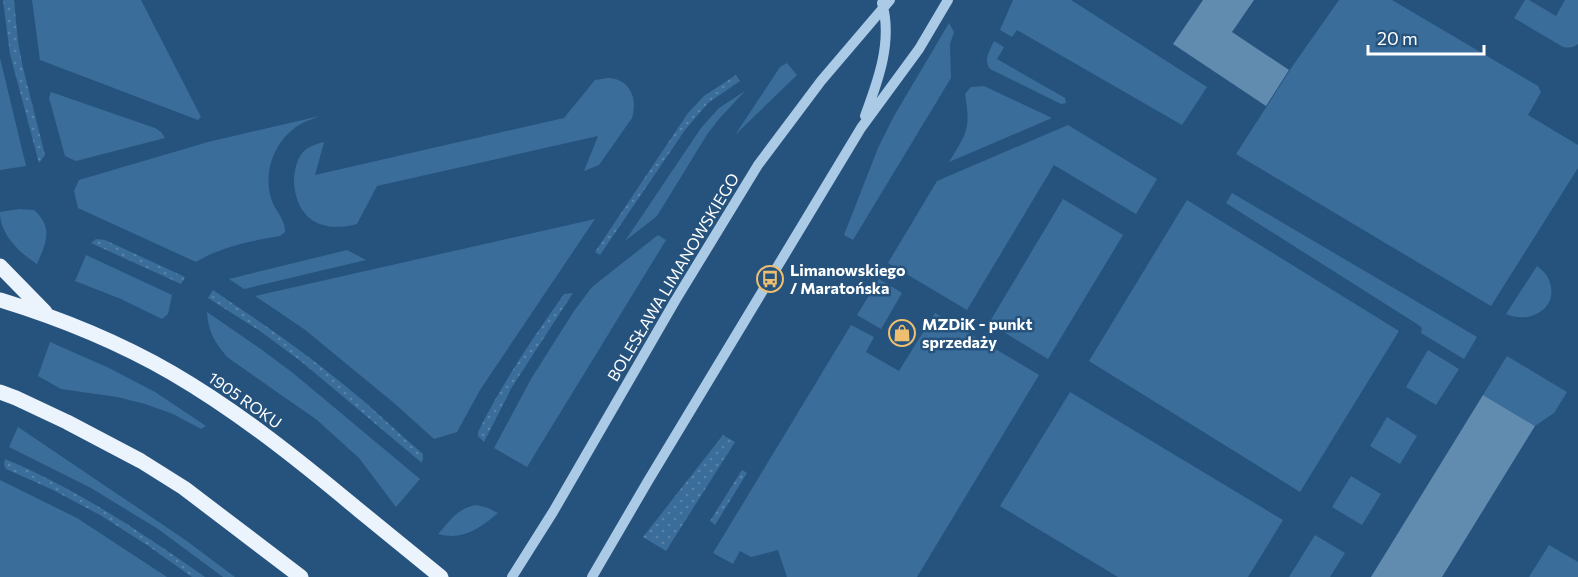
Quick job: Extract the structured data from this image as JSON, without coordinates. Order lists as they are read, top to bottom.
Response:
{
  "streets": {
    "main road": ["1905 ROKU"],
    "street": ["BOLESŁAWA LIMANOWSKIEGO"]
  },
  "places": {
    "bus stop": ["Limanowskiego / Maratońska"],
    "shop": ["MZDiK - punkt sprzedaży"]
  },
  "scale_bar": "20 m"
}
